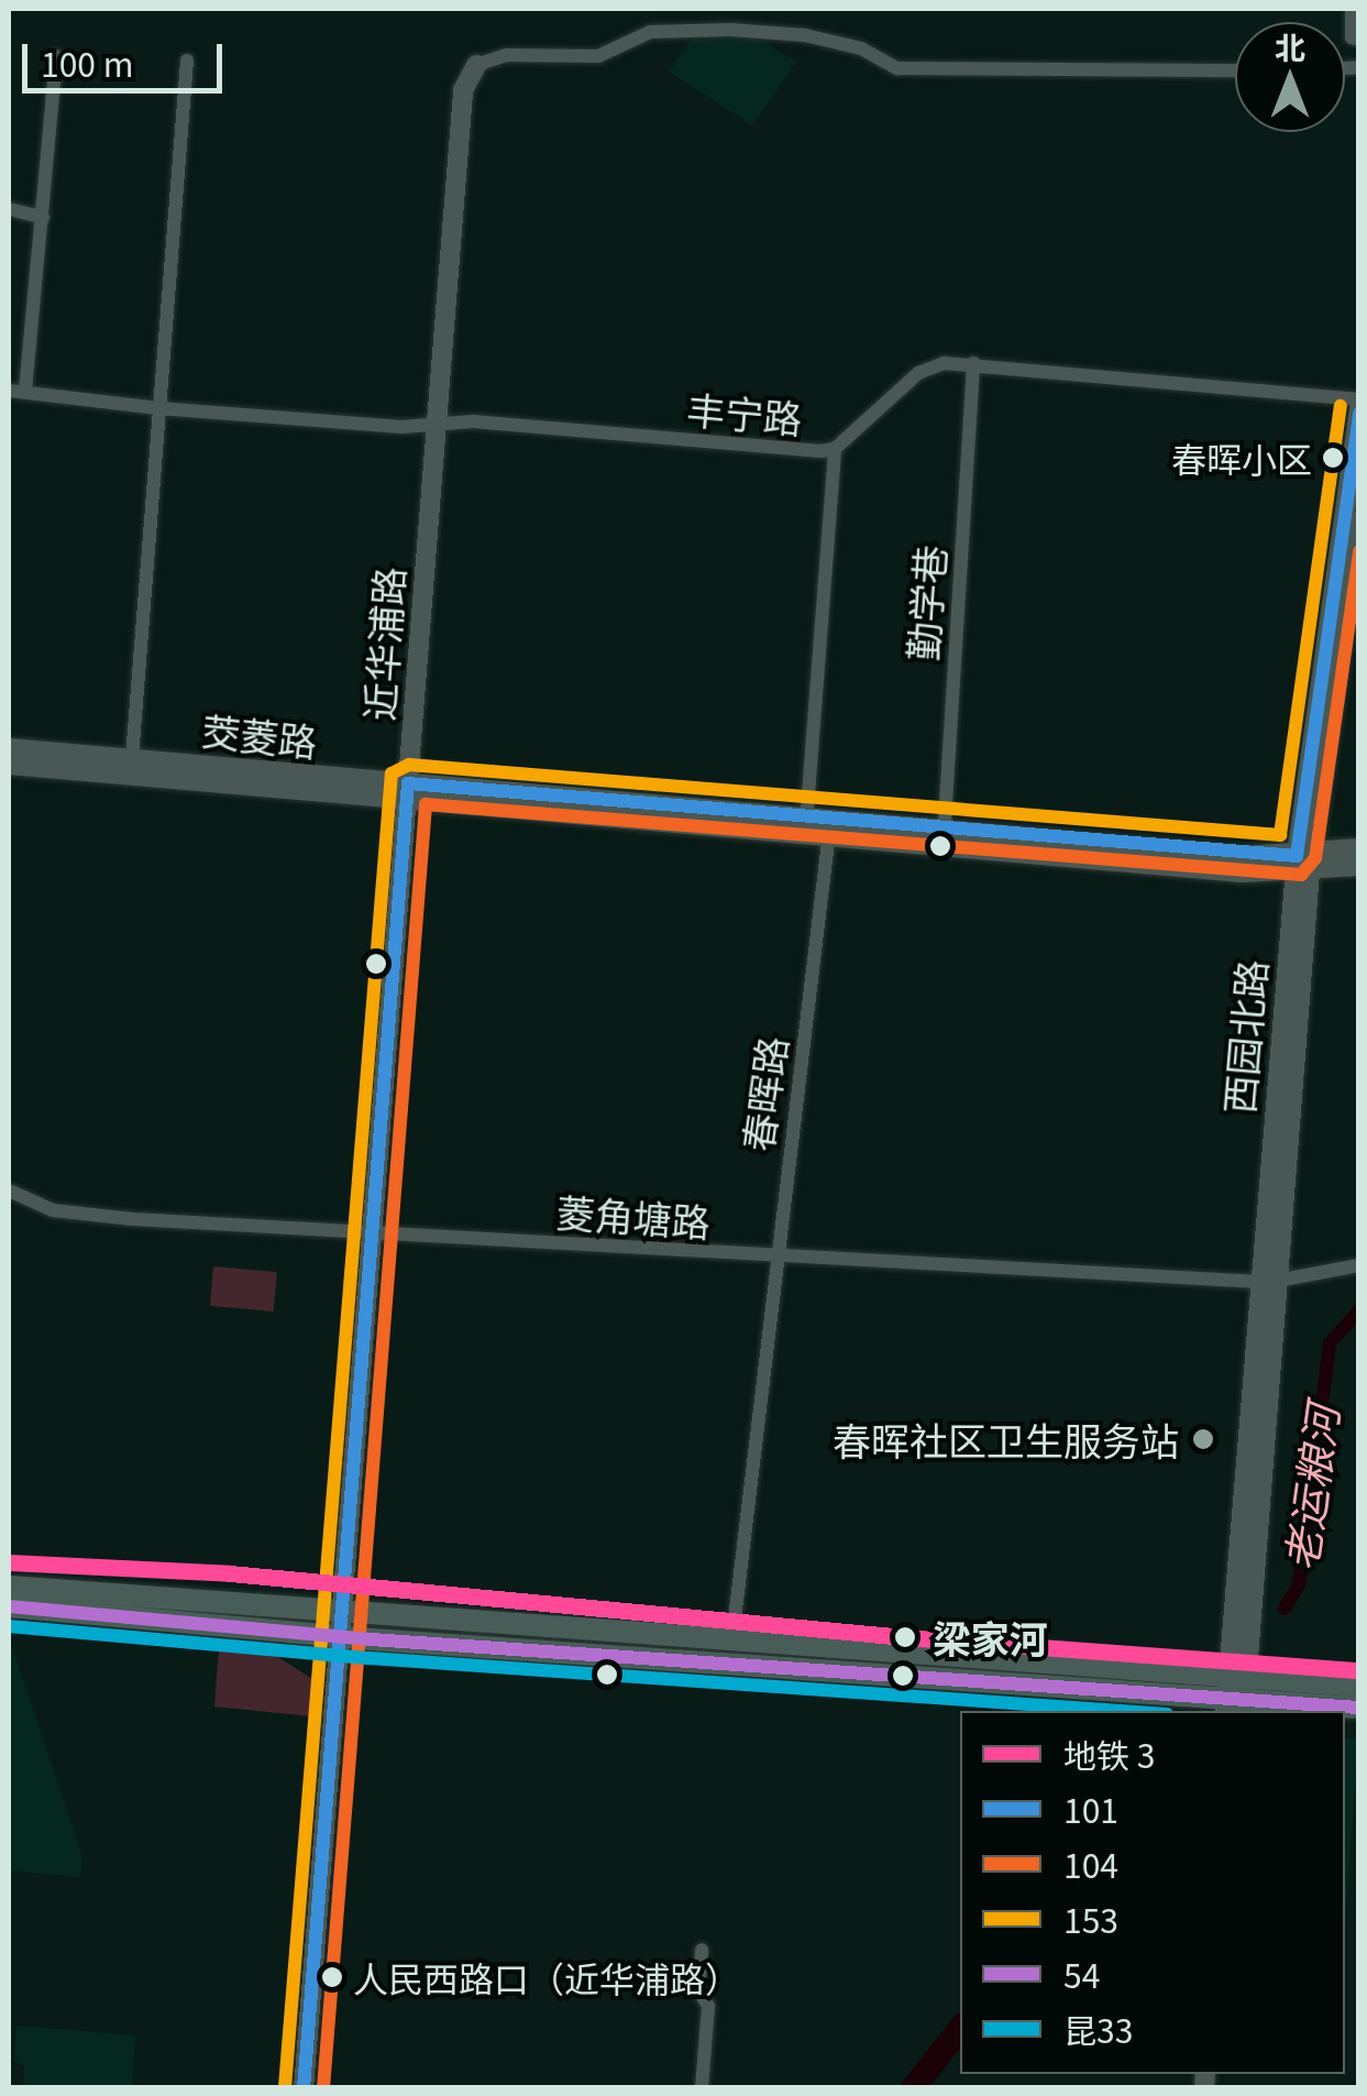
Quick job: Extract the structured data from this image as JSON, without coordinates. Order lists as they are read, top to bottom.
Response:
{
  "streets": {
    "street": [
      "丰宁路",
      "勤学巷",
      "近华浦路",
      "茭菱路",
      "西园北路",
      "春晖路",
      "菱角塘路"
    ]
  },
  "crossings": [
    ["丰宁路", "勤学巷"],
    ["丰宁路", "近华浦路"],
    ["勤学巷", "茭菱路"],
    ["近华浦路", "茭菱路"],
    ["近华浦路", "菱角塘路"],
    ["茭菱路", "西园北路"],
    ["茭菱路", "春晖路"],
    ["西园北路", "菱角塘路"],
    ["春晖路", "菱角塘路"]
  ],
  "water": ["老运粮河"],
  "places": [
    "春晖小区",
    "春晖社区卫生服务站",
    "梁家河",
    "人民西路口（近华浦路）"
  ],
  "lines": [
    "transit line 153",
    "transit line 101",
    "transit line 104",
    "metro line 3",
    "transit line 54",
    "transit line 昆33"
  ],
  "legend": [
    "地铁 3",
    "101",
    "104",
    "153",
    "54",
    "昆33"
  ],
  "scale_bar": "100 m",
  "north": "top"
}
